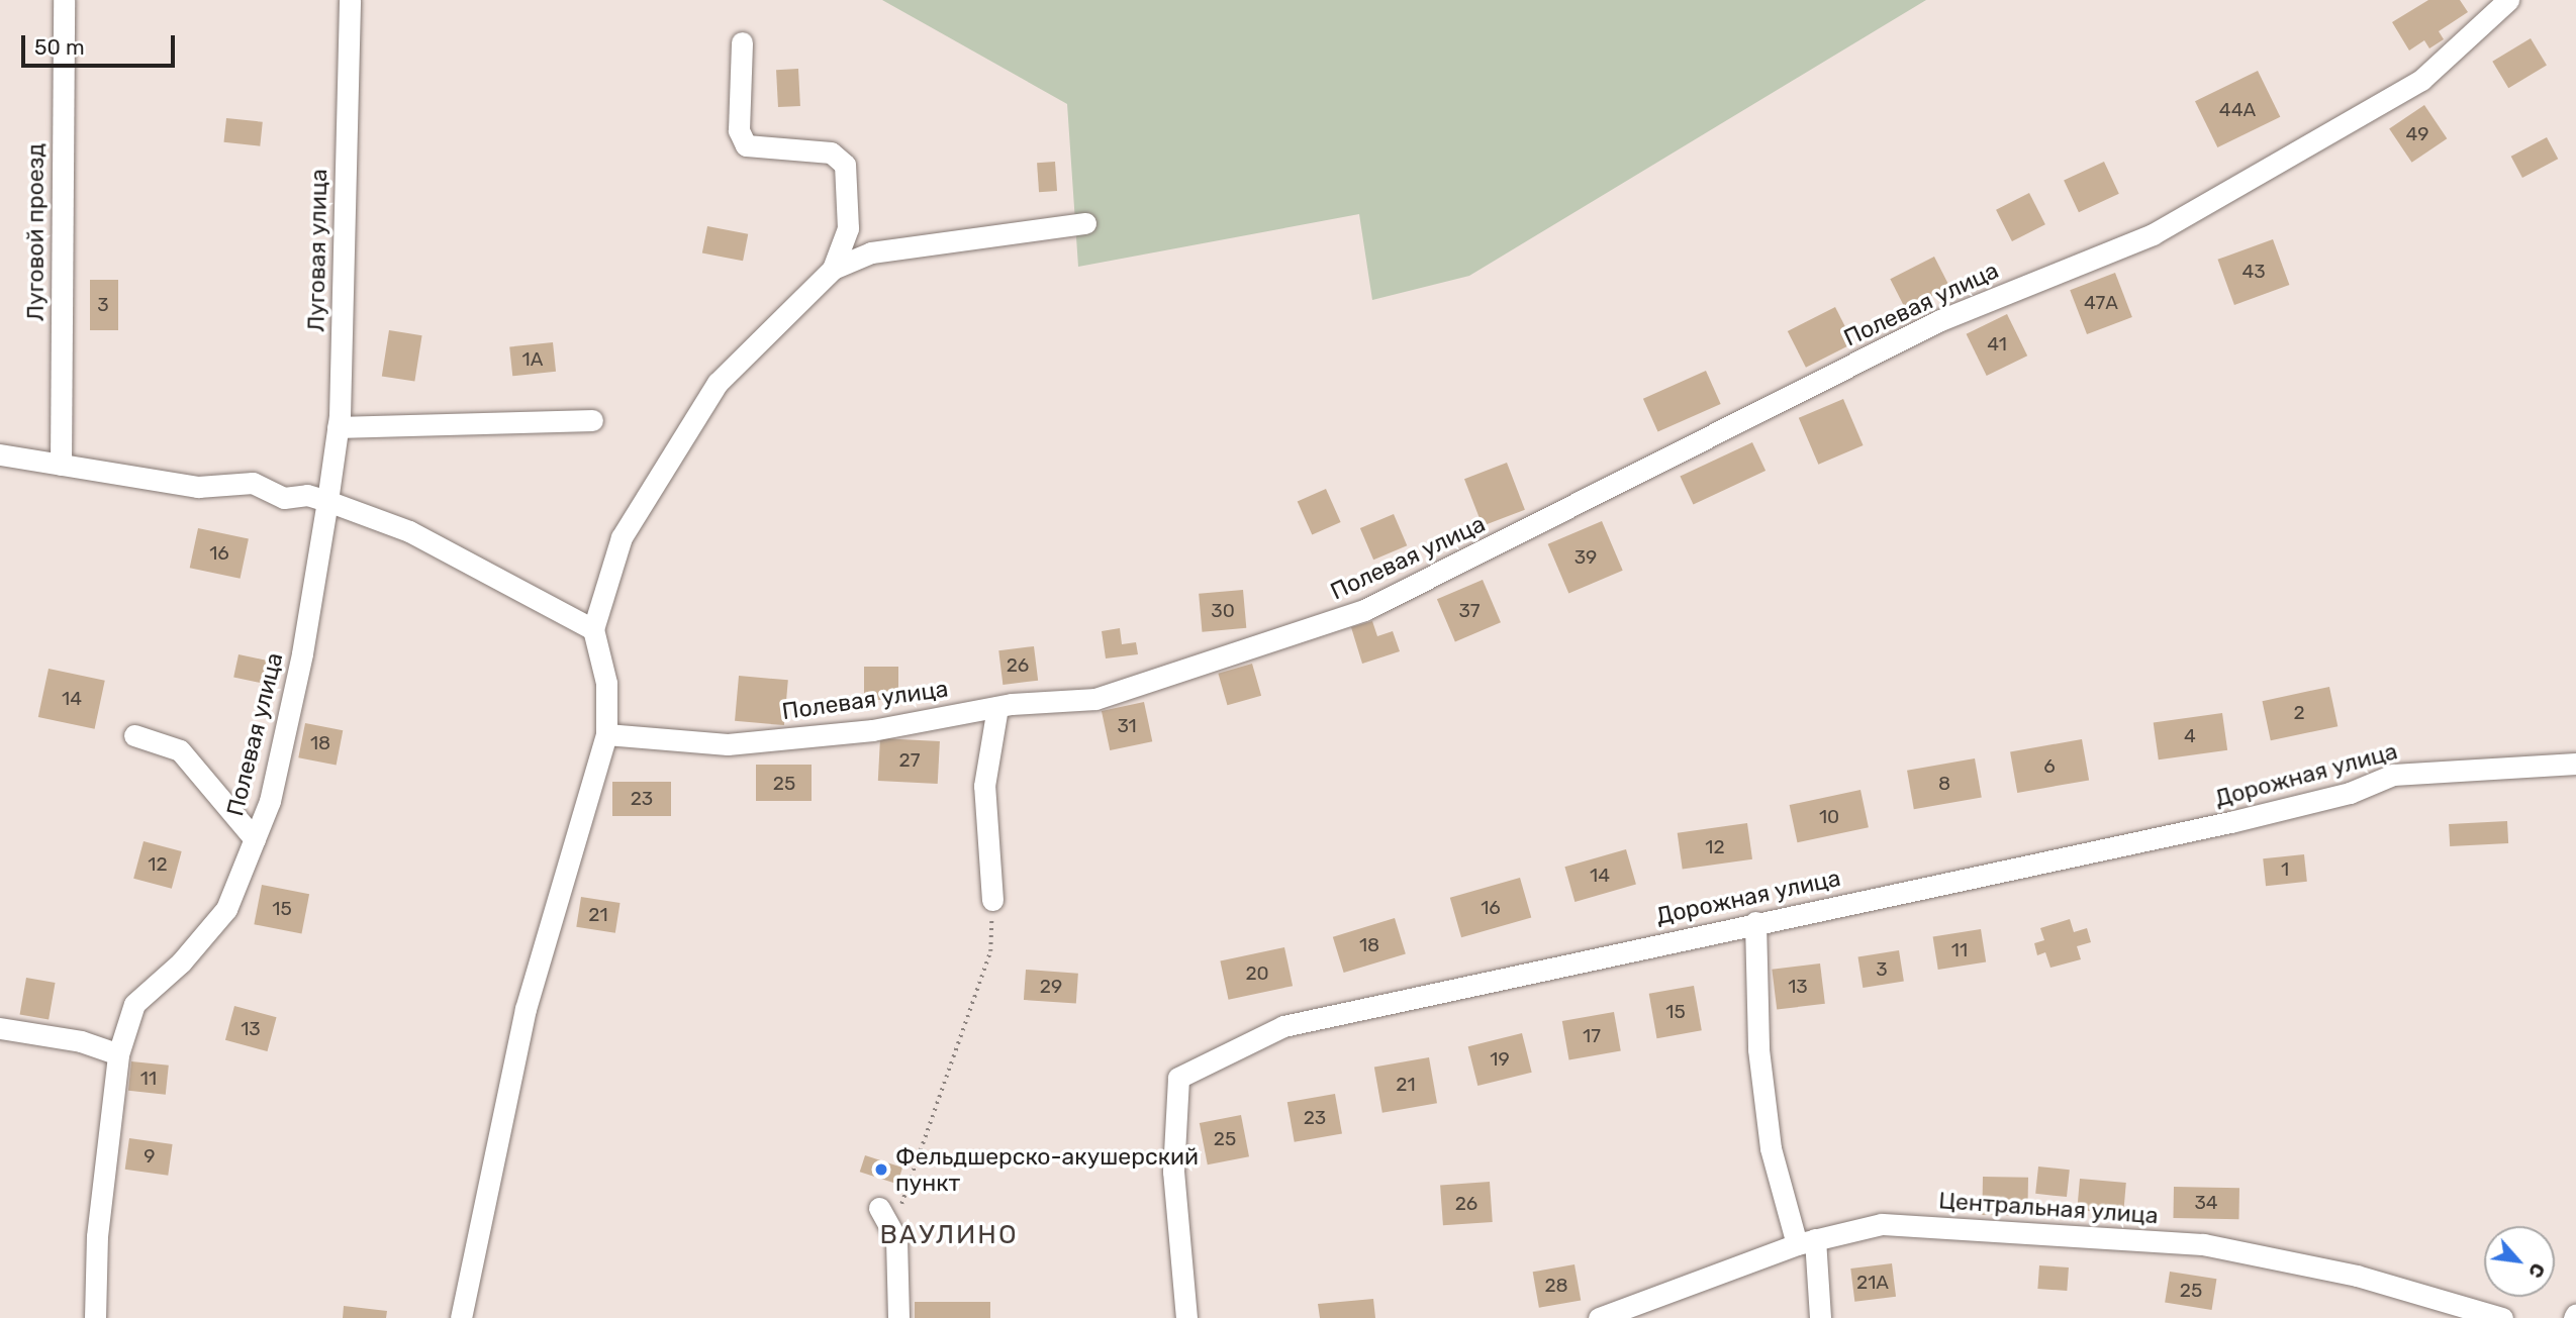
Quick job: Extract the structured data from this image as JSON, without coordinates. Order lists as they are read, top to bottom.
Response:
{
  "streets": {
    "street": [
      "Луговой проезд",
      "Луговая улица",
      "Полевая улица",
      "Дорожная улица",
      "Центральная улица"
    ]
  },
  "crossings": [
    ["Луговая улица", "Полевая улица"]
  ],
  "districts": ["ВАУЛИНО"],
  "places": ["Фельдшерско-акушерский пункт"],
  "house_numbers": [
    "44А",
    "49",
    "43",
    "47А",
    "3",
    "41",
    "1А",
    "16",
    "39",
    "30",
    "37",
    "26",
    "14",
    "2",
    "31",
    "4",
    "18",
    "27",
    "6",
    "25",
    "8",
    "23",
    "10",
    "12",
    "12",
    "1",
    "14",
    "16",
    "15",
    "21",
    "18",
    "11",
    "3",
    "20",
    "29",
    "13",
    "15",
    "13",
    "17",
    "19",
    "11",
    "21",
    "23",
    "25",
    "9",
    "34",
    "26",
    "21А",
    "28",
    "25"
  ],
  "scale_bar": "50 m",
  "north": "bottom right"
}
